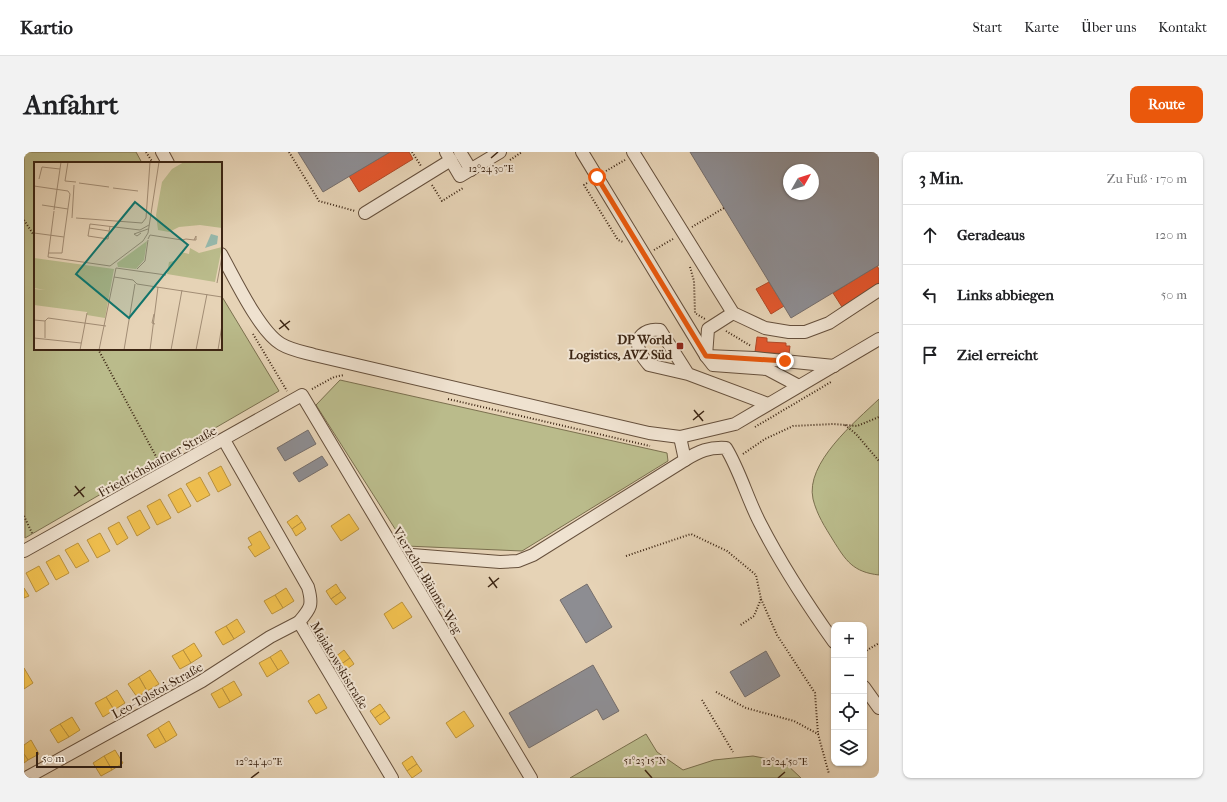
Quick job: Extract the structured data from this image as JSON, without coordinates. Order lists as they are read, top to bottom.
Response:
{
  "streets": {
    "street": [
      "Friedrichshafner Straße",
      "Vierzehn-Bäume-Weg",
      "Majakowskistraße",
      "Leo-Tolstoi-Straße"
    ]
  },
  "crossings": [
    ["Friedrichshafner Straße", "Vierzehn-Bäume-Weg"],
    ["Friedrichshafner Straße", "Majakowskistraße"],
    ["Majakowskistraße", "Leo-Tolstoi-Straße"]
  ],
  "places": {
    "transit": ["DP World Logistics, AVZ Süd"]
  },
  "scale_bar": "50 m",
  "north": "top right",
  "page": {
    "header": "Kartio",
    "nav": [
      "Start",
      "Karte",
      "Über uns",
      "Kontakt"
    ],
    "buttons": "Route",
    "title": "Anfahrt",
    "heading": ["3 Min.", "Zu Fuß · 170 m"],
    "list": [
      ["Geradeaus", "120 m"],
      ["Links abbiegen", "50 m"],
      "Ziel erreicht"
    ],
    "map_buttons": ["+", "−"],
    "scale": "50 m"
  },
  "coordinates": [
    "12°24'30\"E",
    "51°23'15\"N",
    "12°24'40\"E",
    "12°24'50\"E"
  ]
}
